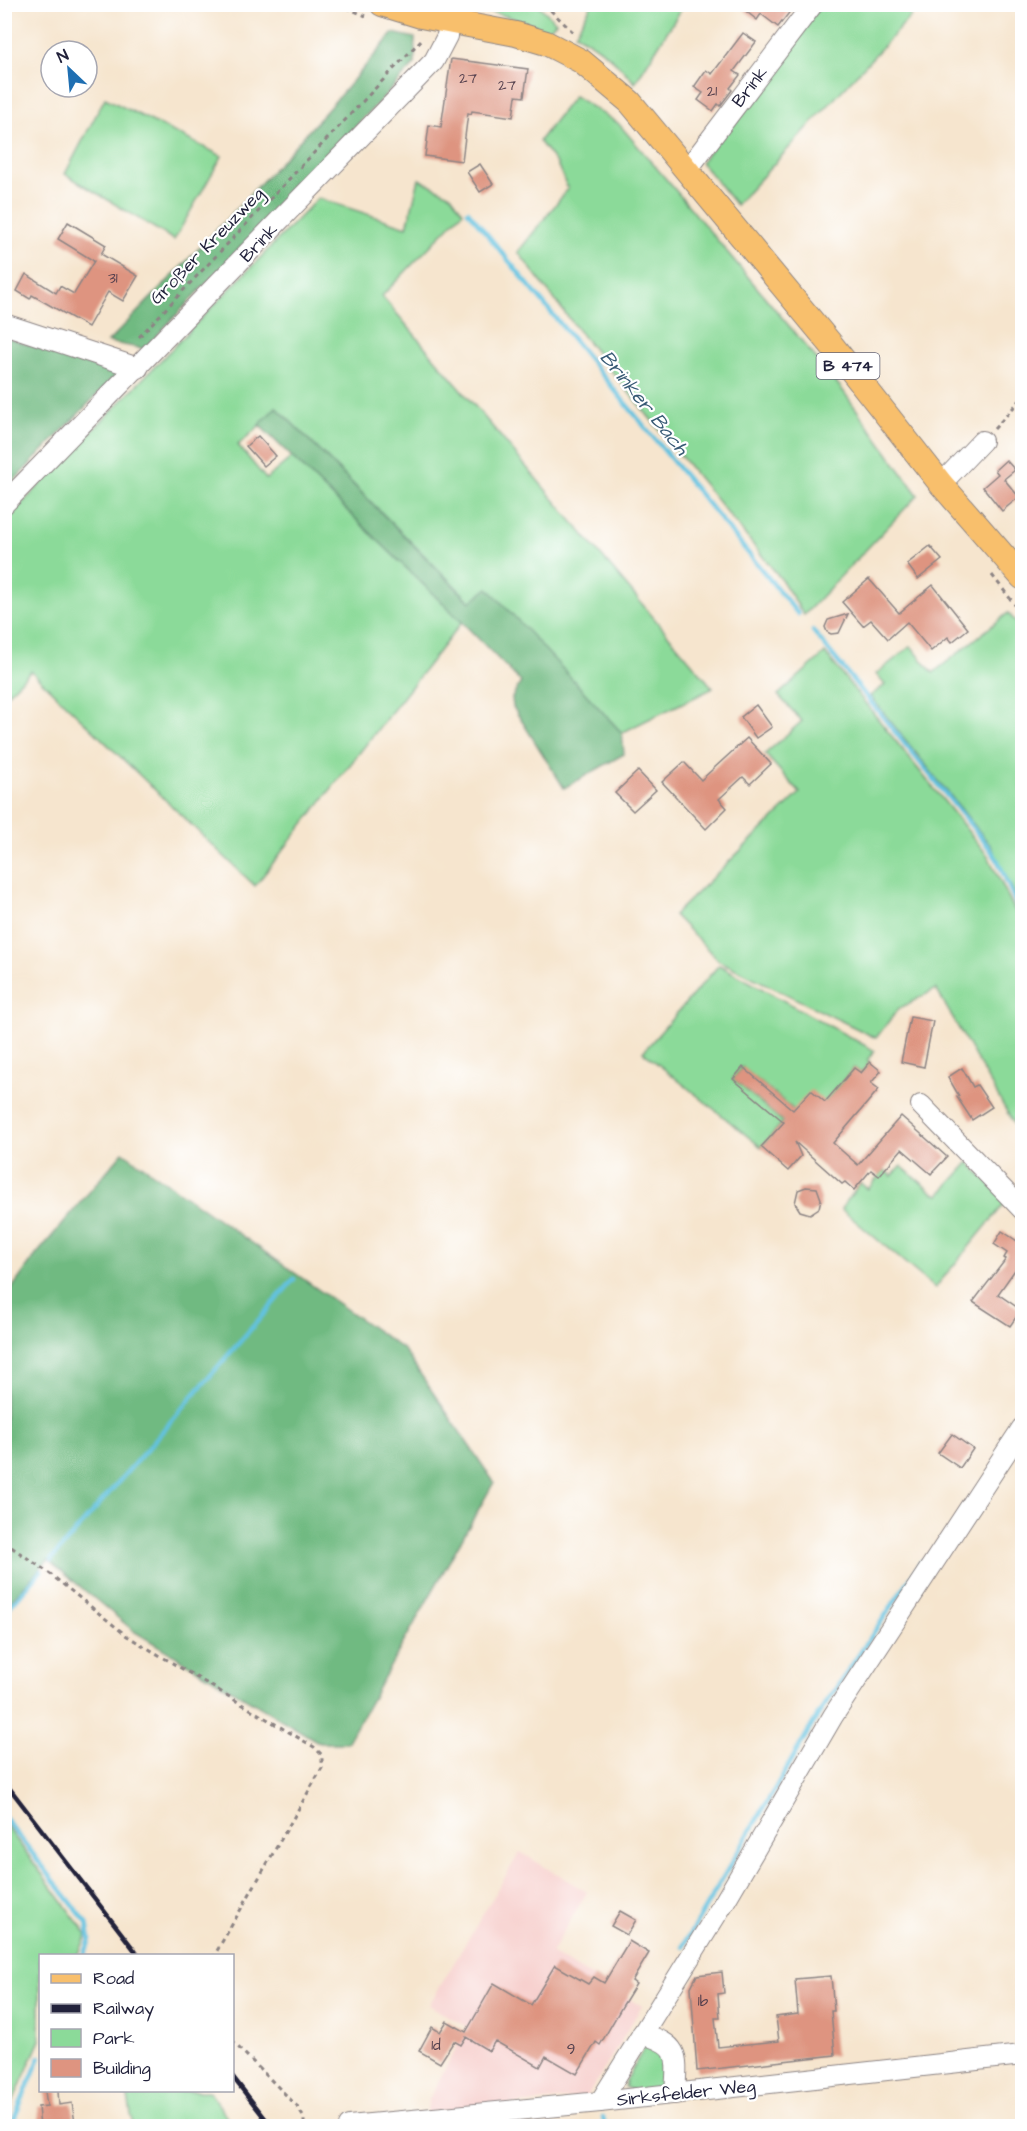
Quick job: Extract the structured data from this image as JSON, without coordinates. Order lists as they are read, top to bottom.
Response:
{
  "streets": {
    "main road": ["B 474"],
    "street": ["Brink", "Sirksfelder Weg"],
    "path": ["Großer Kreuzweg"]
  },
  "crossings": [
    ["Brink", "B 474"]
  ],
  "water": ["Brinker Bach"],
  "house_numbers": [
    "27",
    "27",
    "21",
    "31",
    "1b",
    "1d",
    "9"
  ],
  "legend": [
    "Road",
    "Railway",
    "Park",
    "Building"
  ],
  "north": "top left"
}
